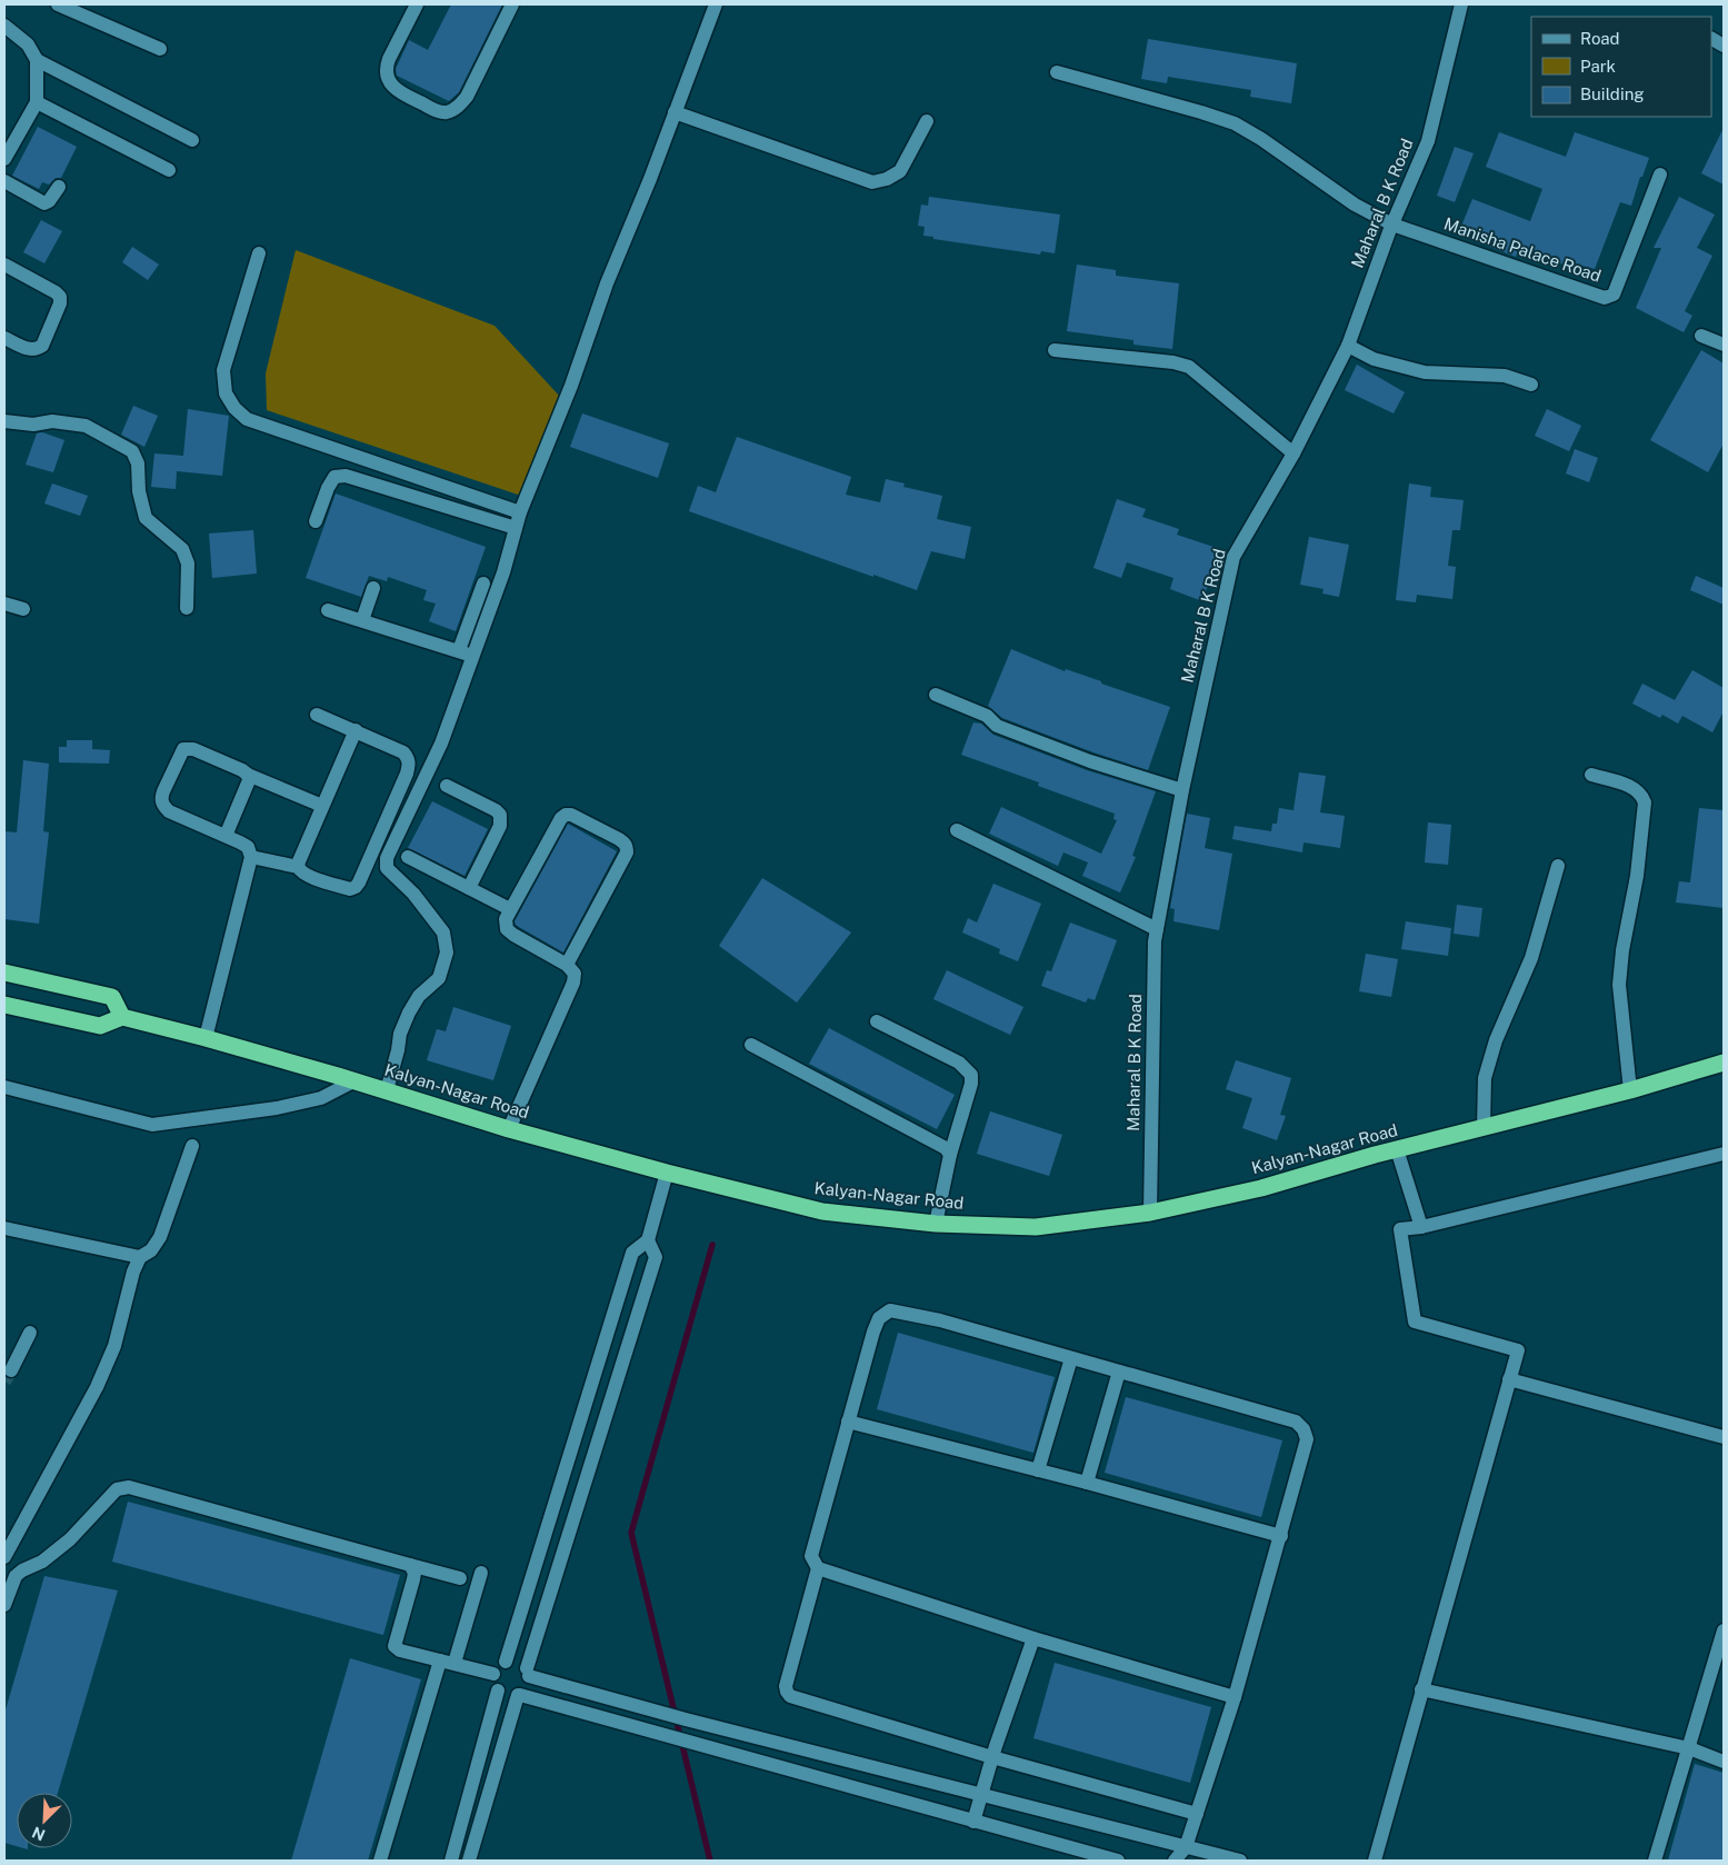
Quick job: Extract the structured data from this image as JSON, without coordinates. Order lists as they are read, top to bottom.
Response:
{
  "streets": {
    "highway": ["Kalyan-Nagar Road"],
    "street": ["Maharal B K Road", "Manisha Palace Road"]
  },
  "crossings": [
    ["Maharal B K Road", "Manisha Palace Road"],
    ["Maharal B K Road", "Kalyan-Nagar Road"]
  ],
  "legend": ["Road", "Park", "Building"],
  "north": "bottom left"
}
